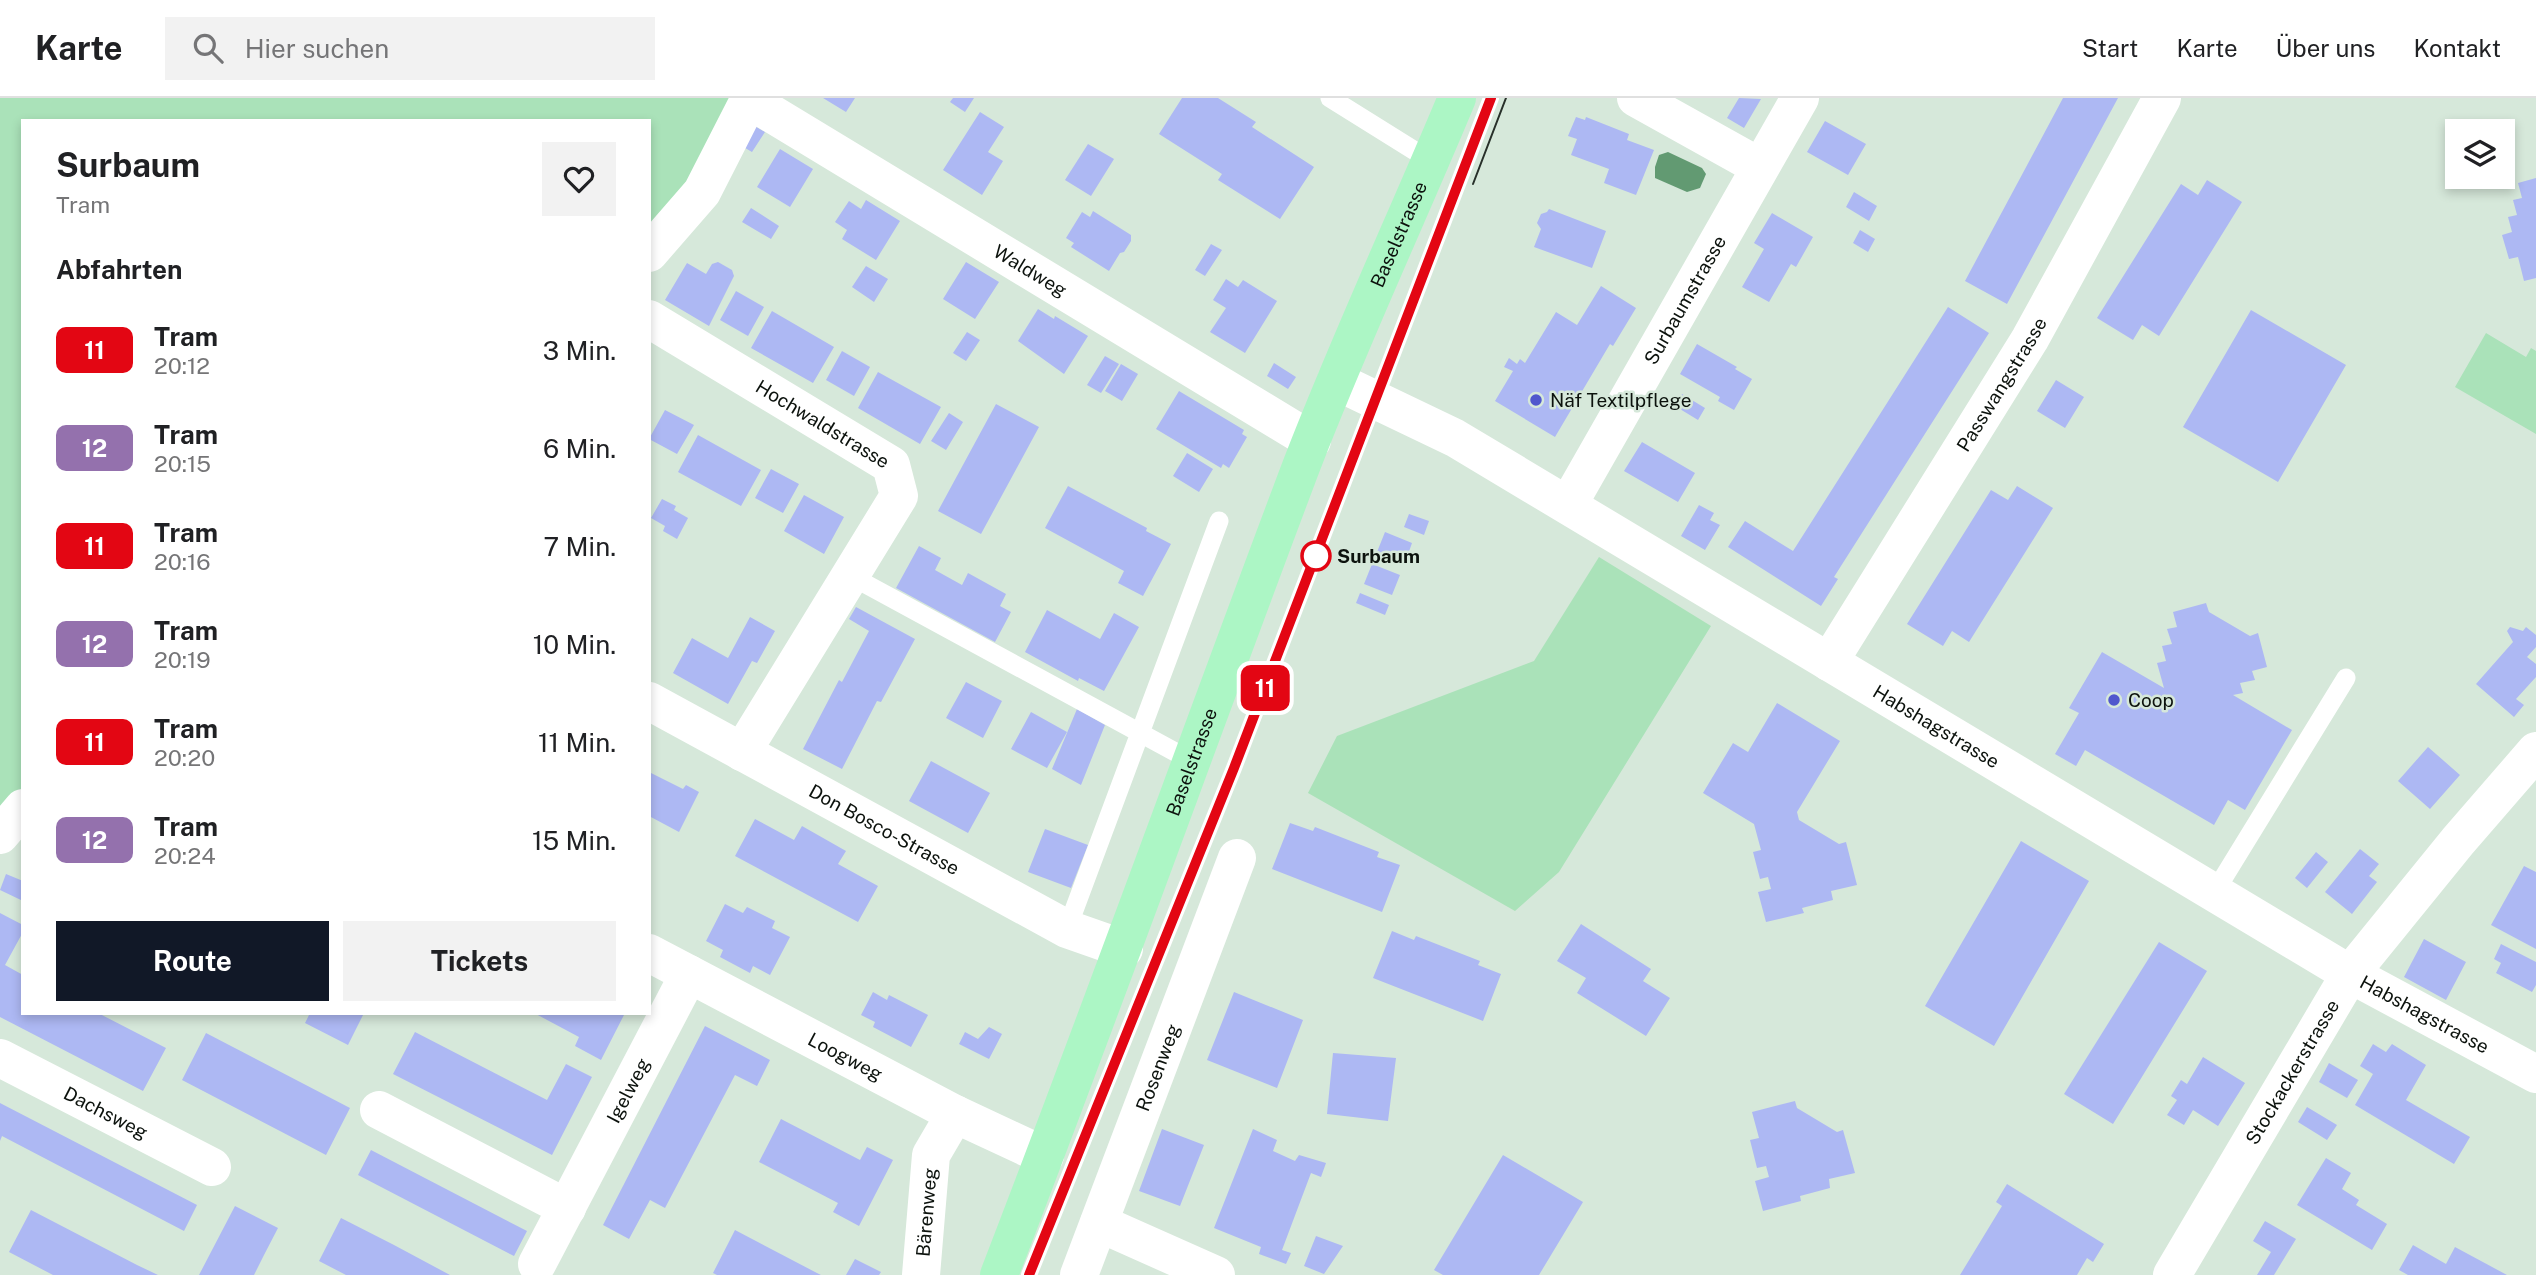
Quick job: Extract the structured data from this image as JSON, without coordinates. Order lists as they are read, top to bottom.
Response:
{
  "streets": {
    "main road": ["Baselstrasse"],
    "street": [
      "Waldweg",
      "Surbaumstrasse",
      "Passwangstrasse",
      "Hochwaldstrasse",
      "Habshagstrasse",
      "Don Bosco-Strasse",
      "Loogweg",
      "Rosenweg",
      "Stockackerstrasse",
      "Igelweg",
      "Dachsweg",
      "Bärenweg"
    ]
  },
  "crossings": [
    ["Baselstrasse", "Waldweg"],
    ["Baselstrasse", "Habshagstrasse"],
    ["Baselstrasse", "Don Bosco-Strasse"],
    ["Baselstrasse", "Loogweg"],
    ["Surbaumstrasse", "Habshagstrasse"],
    ["Passwangstrasse", "Habshagstrasse"],
    ["Hochwaldstrasse", "Don Bosco-Strasse"],
    ["Habshagstrasse", "Stockackerstrasse"],
    ["Loogweg", "Igelweg"],
    ["Loogweg", "Bärenweg"]
  ],
  "places": ["Näf Textilpflege", "Surbaum", "Coop"],
  "lines": ["tram line 11"],
  "page": {
    "header": "Karte",
    "search": "Hier suchen",
    "nav": [
      "Start",
      "Karte",
      "Über uns",
      "Kontakt"
    ],
    "on_map": "11",
    "heading": [
      ["Surbaum", "Tram"],
      "Abfahrten"
    ],
    "list": [
      {
        "mark": "11",
        "name": "Tram",
        "note": "20:12",
        "value": "3 Min."
      },
      {
        "mark": "12",
        "name": "Tram",
        "note": "20:15",
        "value": "6 Min."
      },
      {
        "mark": "11",
        "name": "Tram",
        "note": "20:16",
        "value": "7 Min."
      },
      {
        "mark": "12",
        "name": "Tram",
        "note": "20:19",
        "value": "10 Min."
      },
      {
        "mark": "11",
        "name": "Tram",
        "note": "20:20",
        "value": "11 Min."
      },
      {
        "mark": "12",
        "name": "Tram",
        "note": "20:24",
        "value": "15 Min."
      }
    ],
    "buttons": ["Route", "Tickets"]
  }
}
